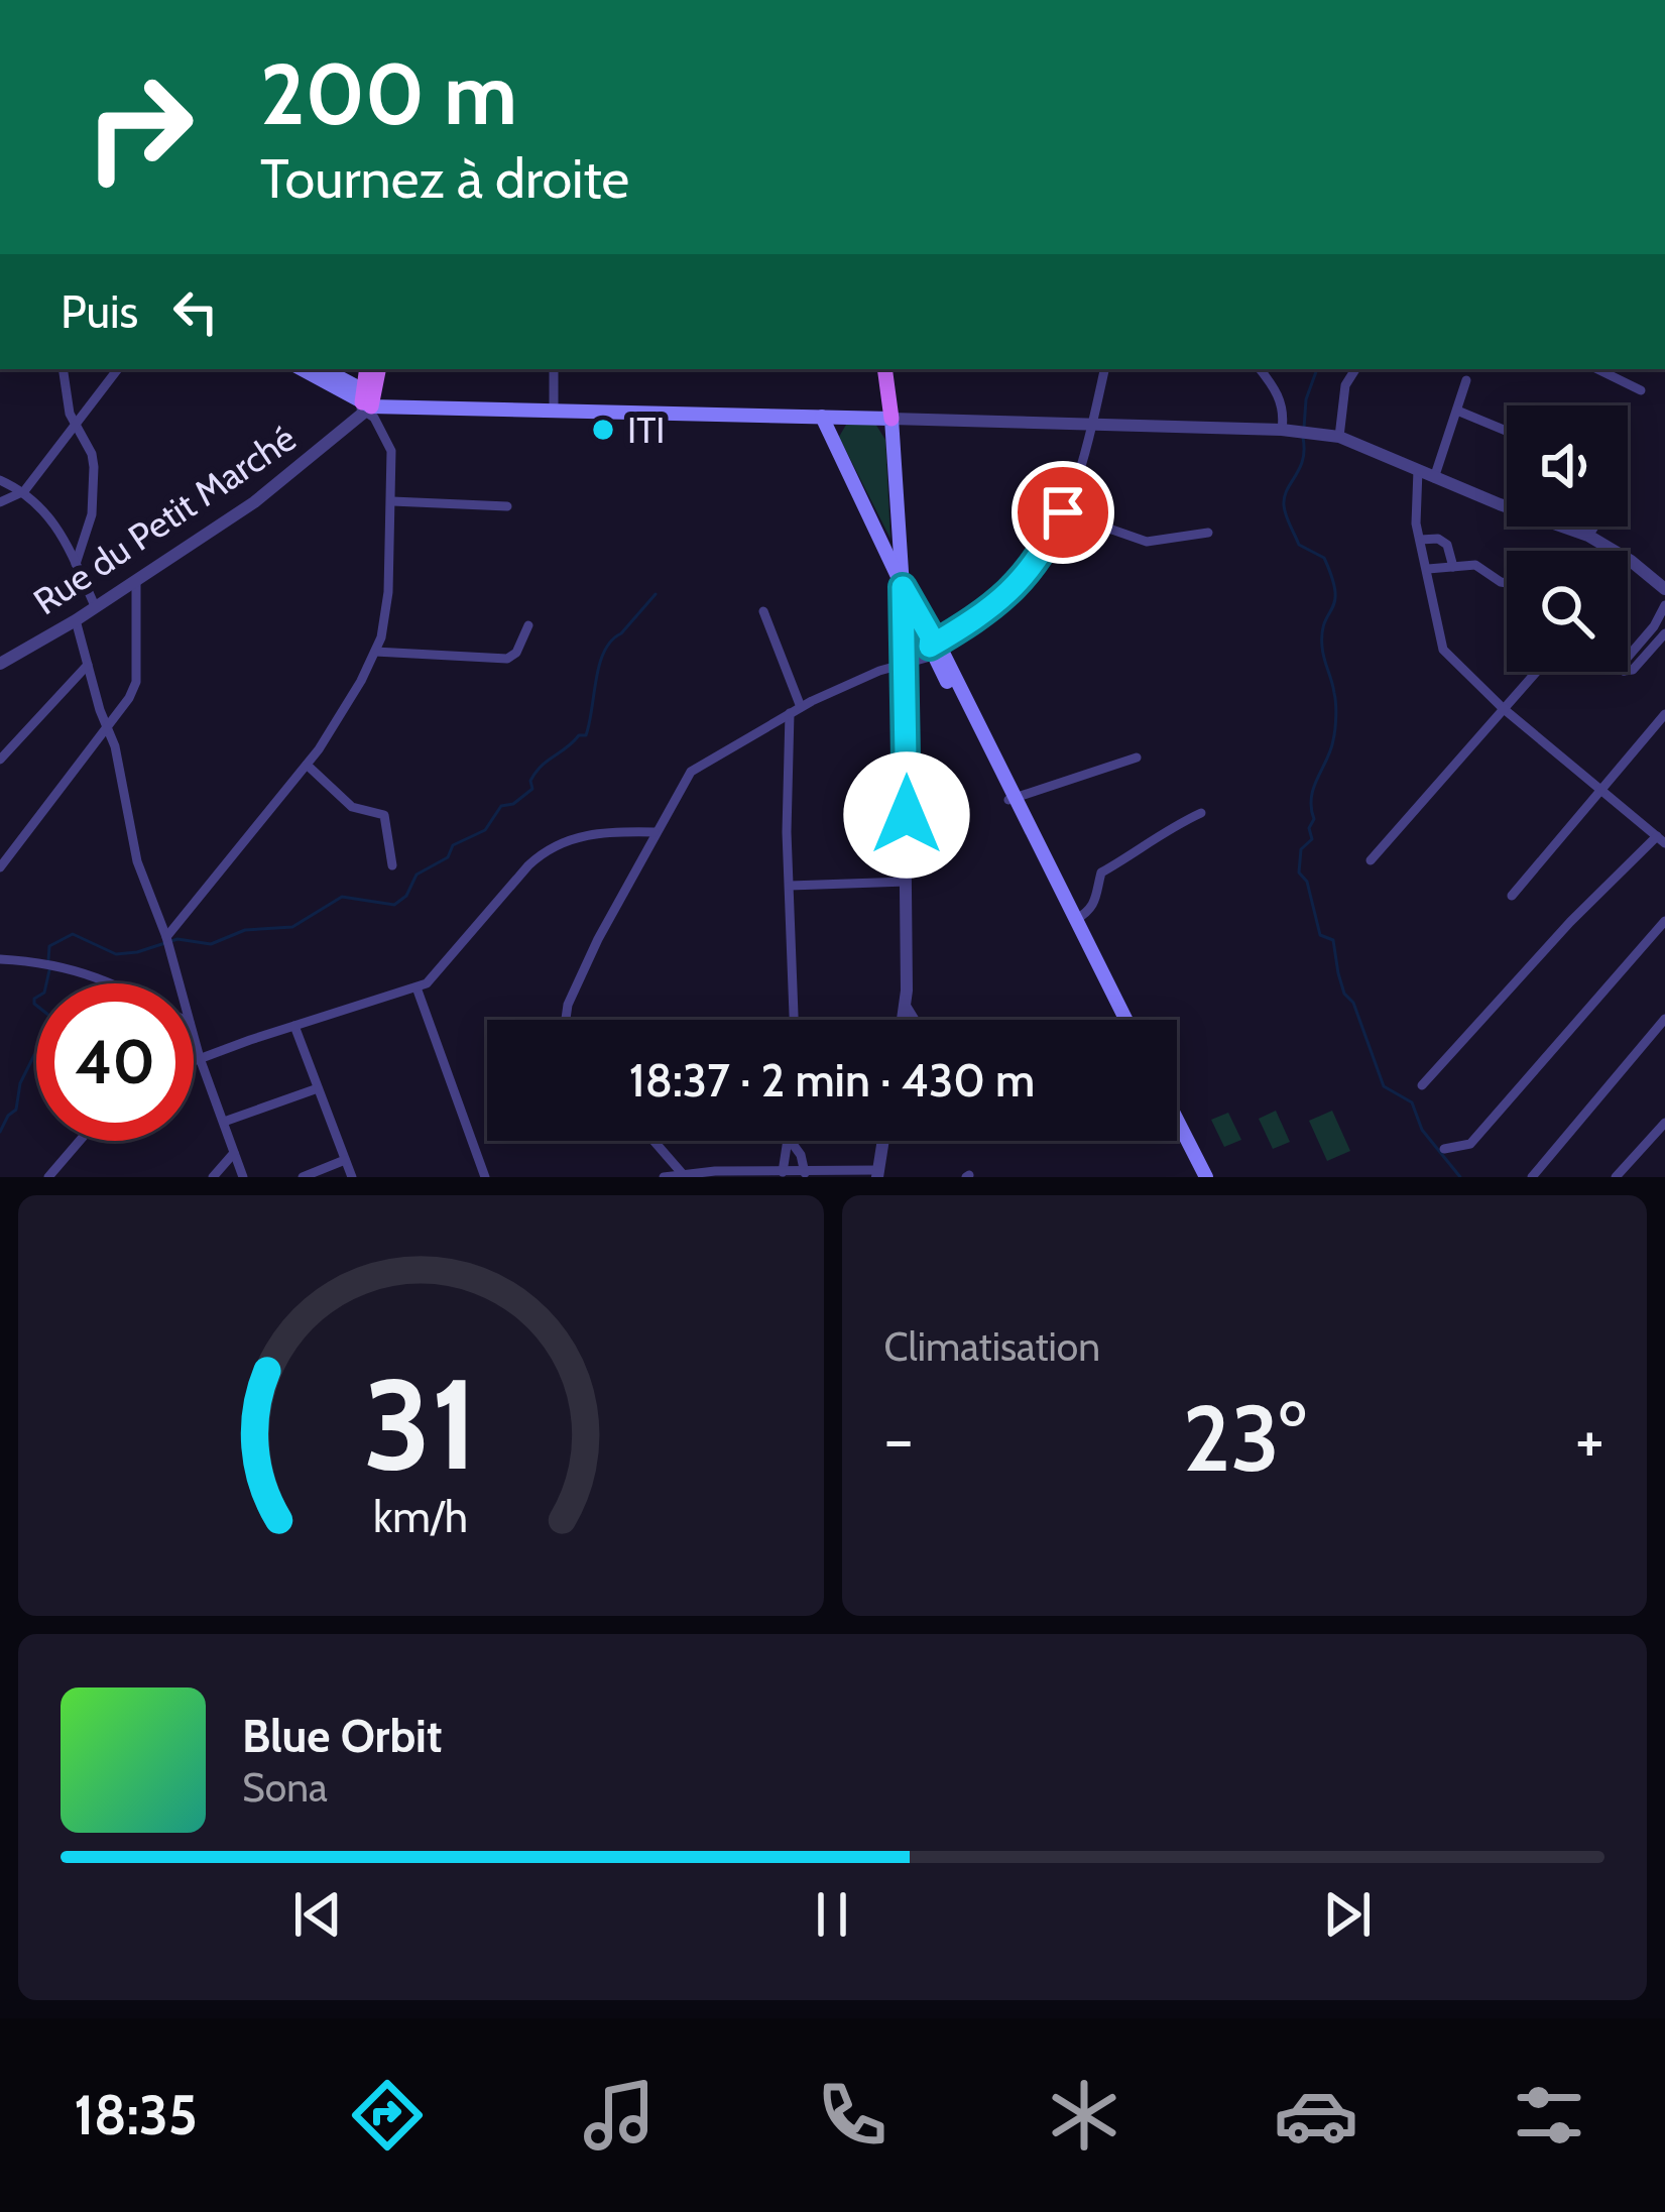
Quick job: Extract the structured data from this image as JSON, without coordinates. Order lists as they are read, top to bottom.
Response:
{
  "streets": {
    "street": ["Rue du Petit Marché"]
  },
  "places": ["ITI"],
  "page": {
    "turn": ["200 m", "Tournez à droite"],
    "then": "Puis",
    "limit": "40",
    "trip": "18:37 · 2 min · 430 m",
    "tile": "Climatisation",
    "heat": ["−", "23°", "+"],
    "song": ["Blue Orbit", "Sona"],
    "tabs": "18:35",
    "gauge": ["31", "km/h"]
  }
}
